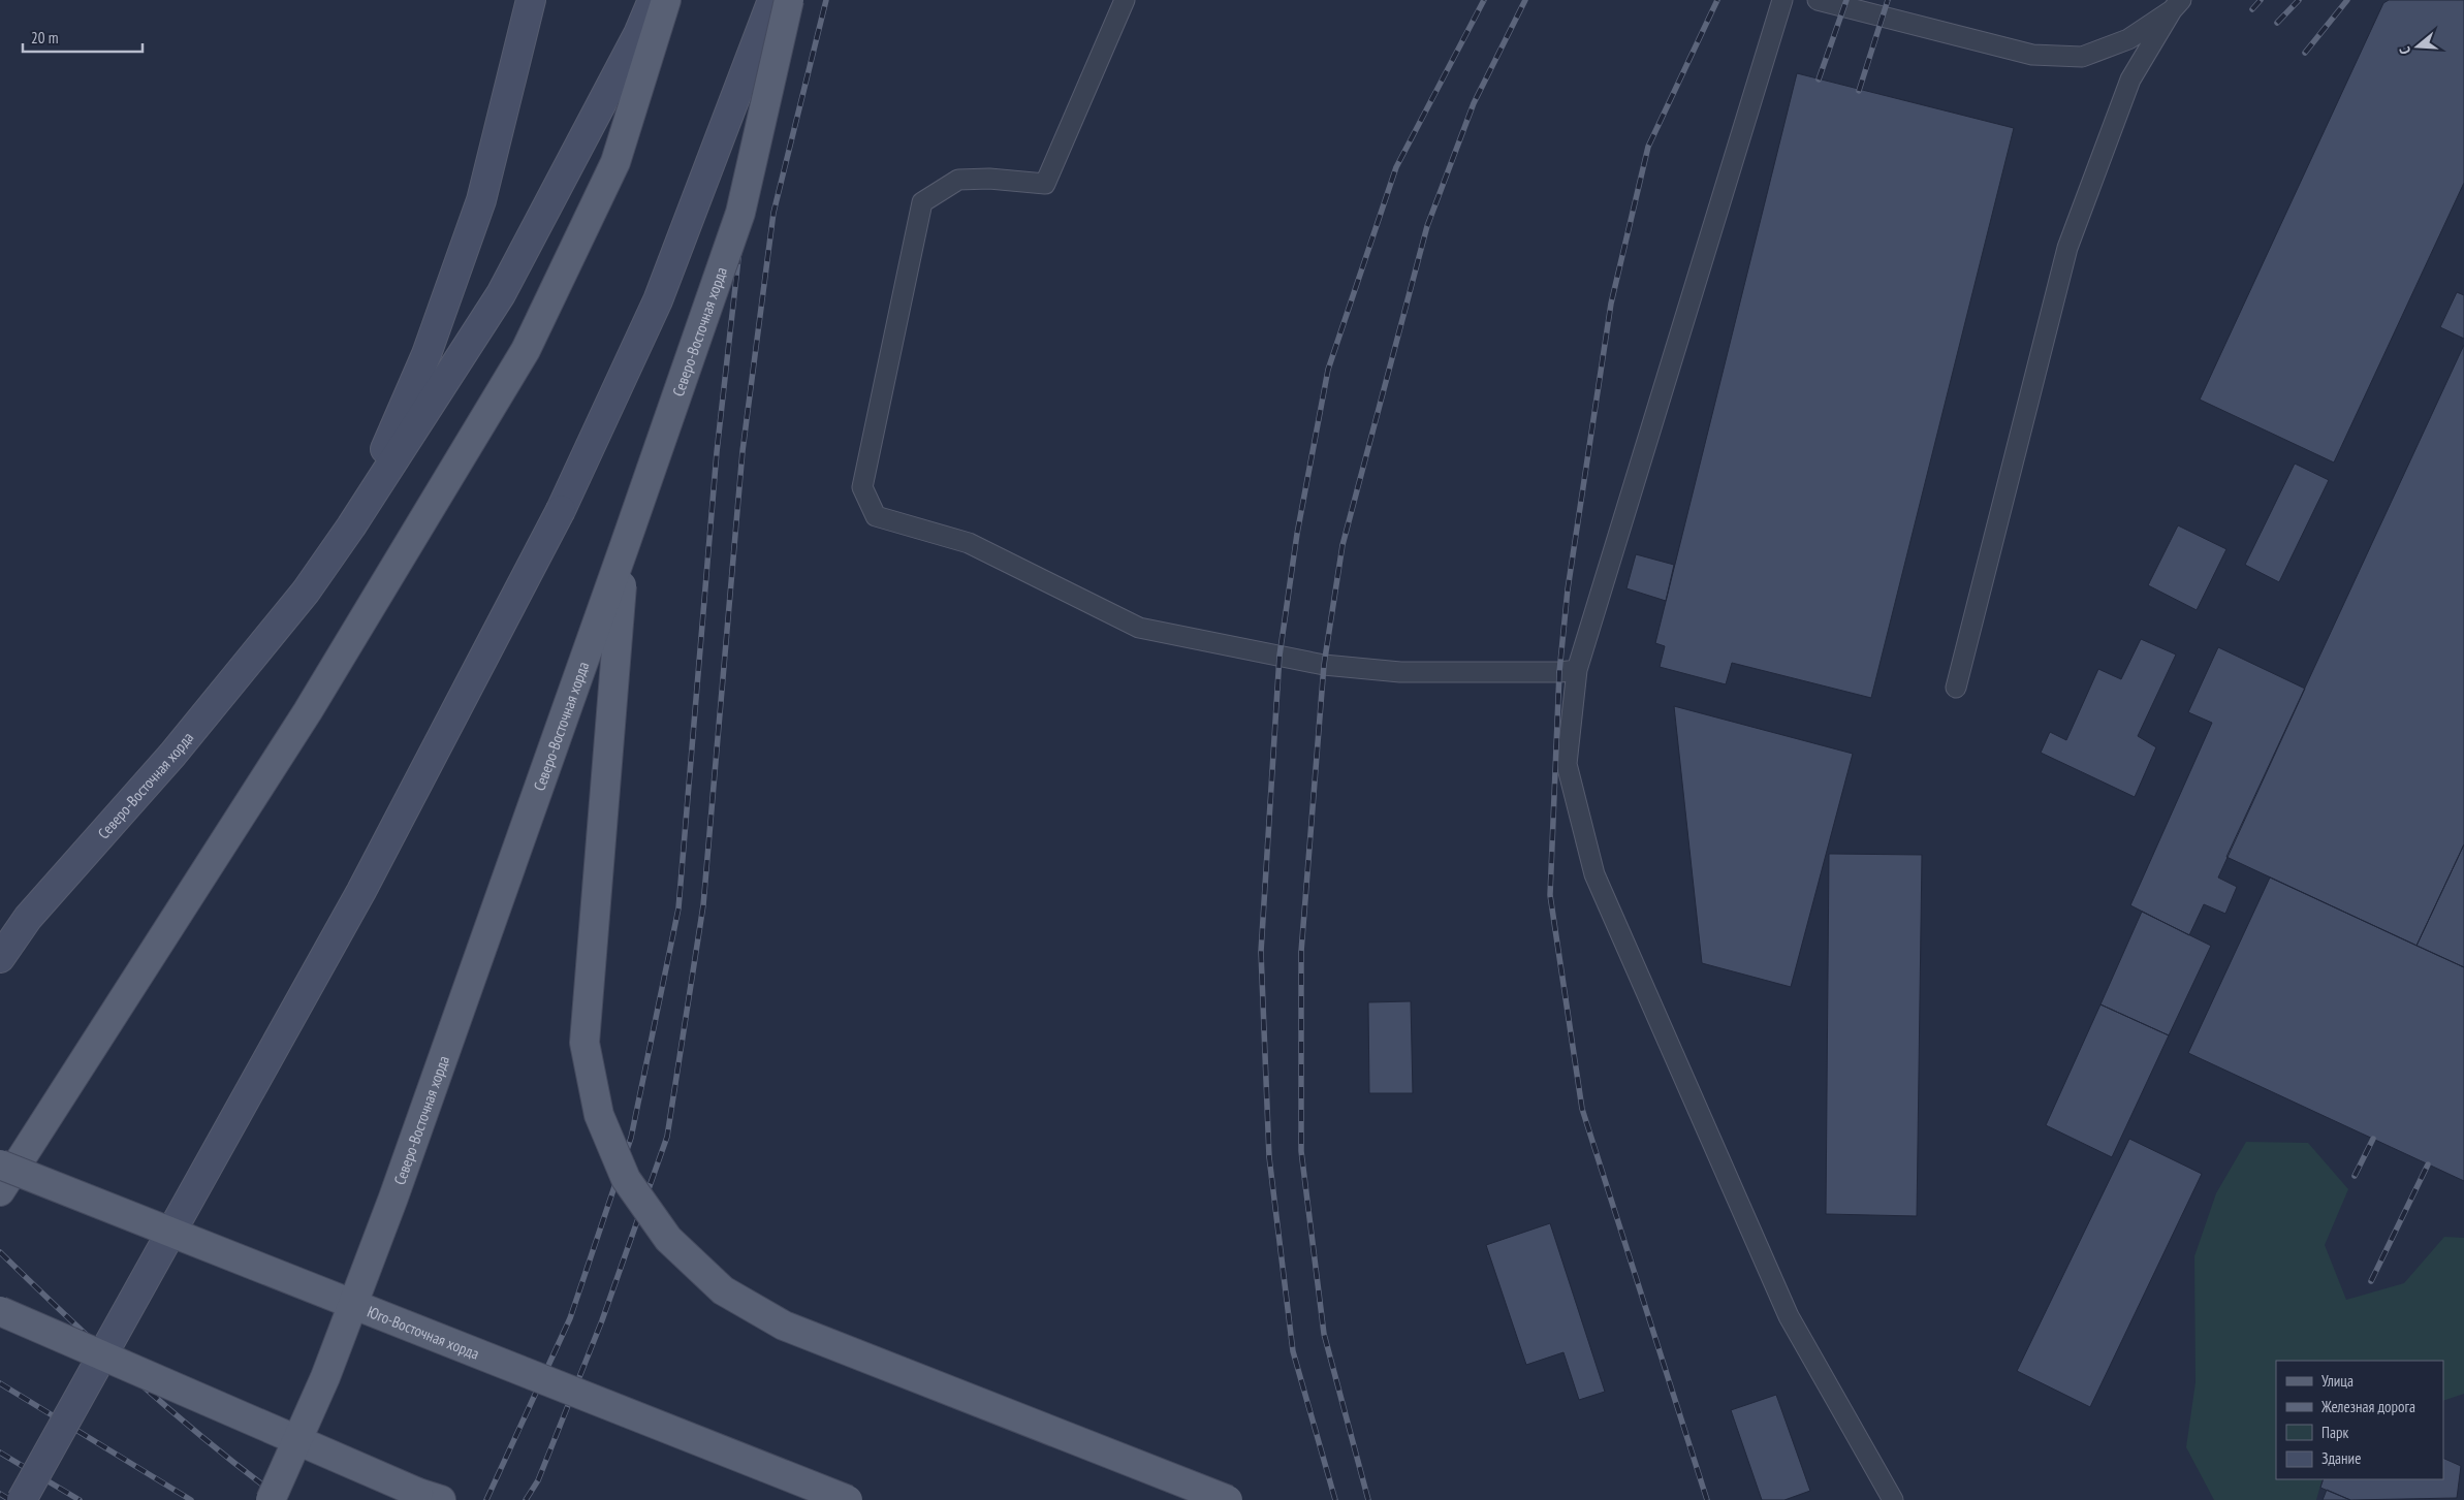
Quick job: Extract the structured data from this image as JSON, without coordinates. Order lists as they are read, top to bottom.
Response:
{
  "streets": {
    "main road": ["Северо-Восточная хорда", "Юго-Восточная хорда"]
  },
  "legend": [
    "Улица",
    "Железная дорога",
    "Парк",
    "Здание"
  ],
  "scale_bar": "20 m",
  "north": "left"
}
